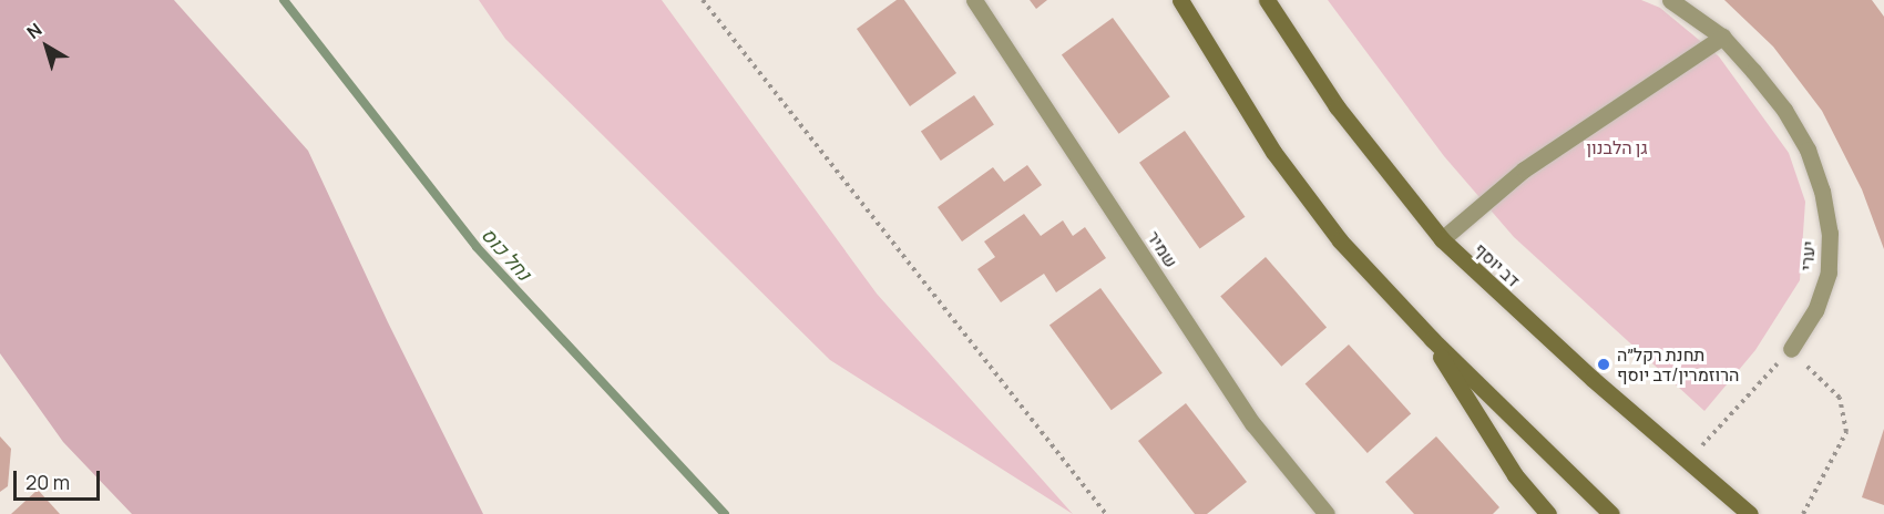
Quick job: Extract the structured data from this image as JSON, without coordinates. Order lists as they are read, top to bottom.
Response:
{
  "streets": {
    "main road": ["דב יוסף"],
    "street": ["שמיר", "יערי"]
  },
  "water": ["נחל כוס"],
  "parks": ["גן הלבנון"],
  "places": ["תחנת רקל״ה הרוזמרין/דב יוסף"],
  "scale_bar": "20 m",
  "north": "top left"
}
